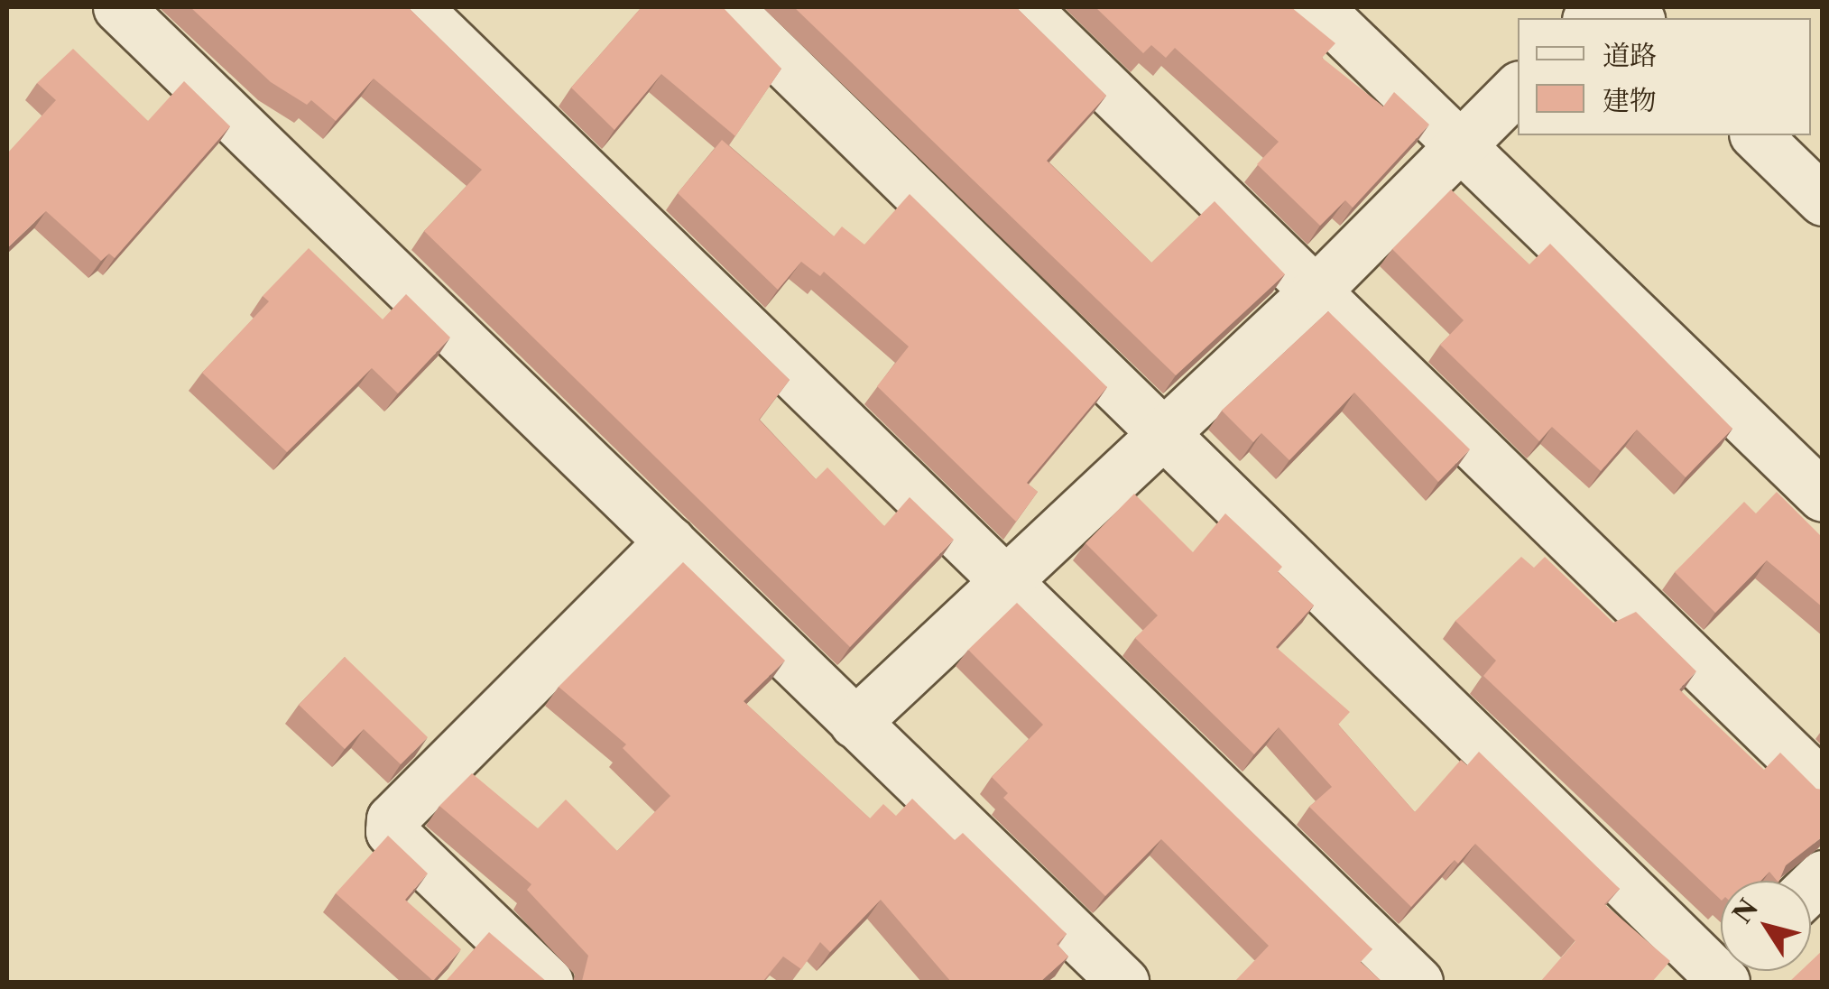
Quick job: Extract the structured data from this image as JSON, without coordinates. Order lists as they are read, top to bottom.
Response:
{
  "legend": ["道路", "建物"],
  "north": "top left"
}
